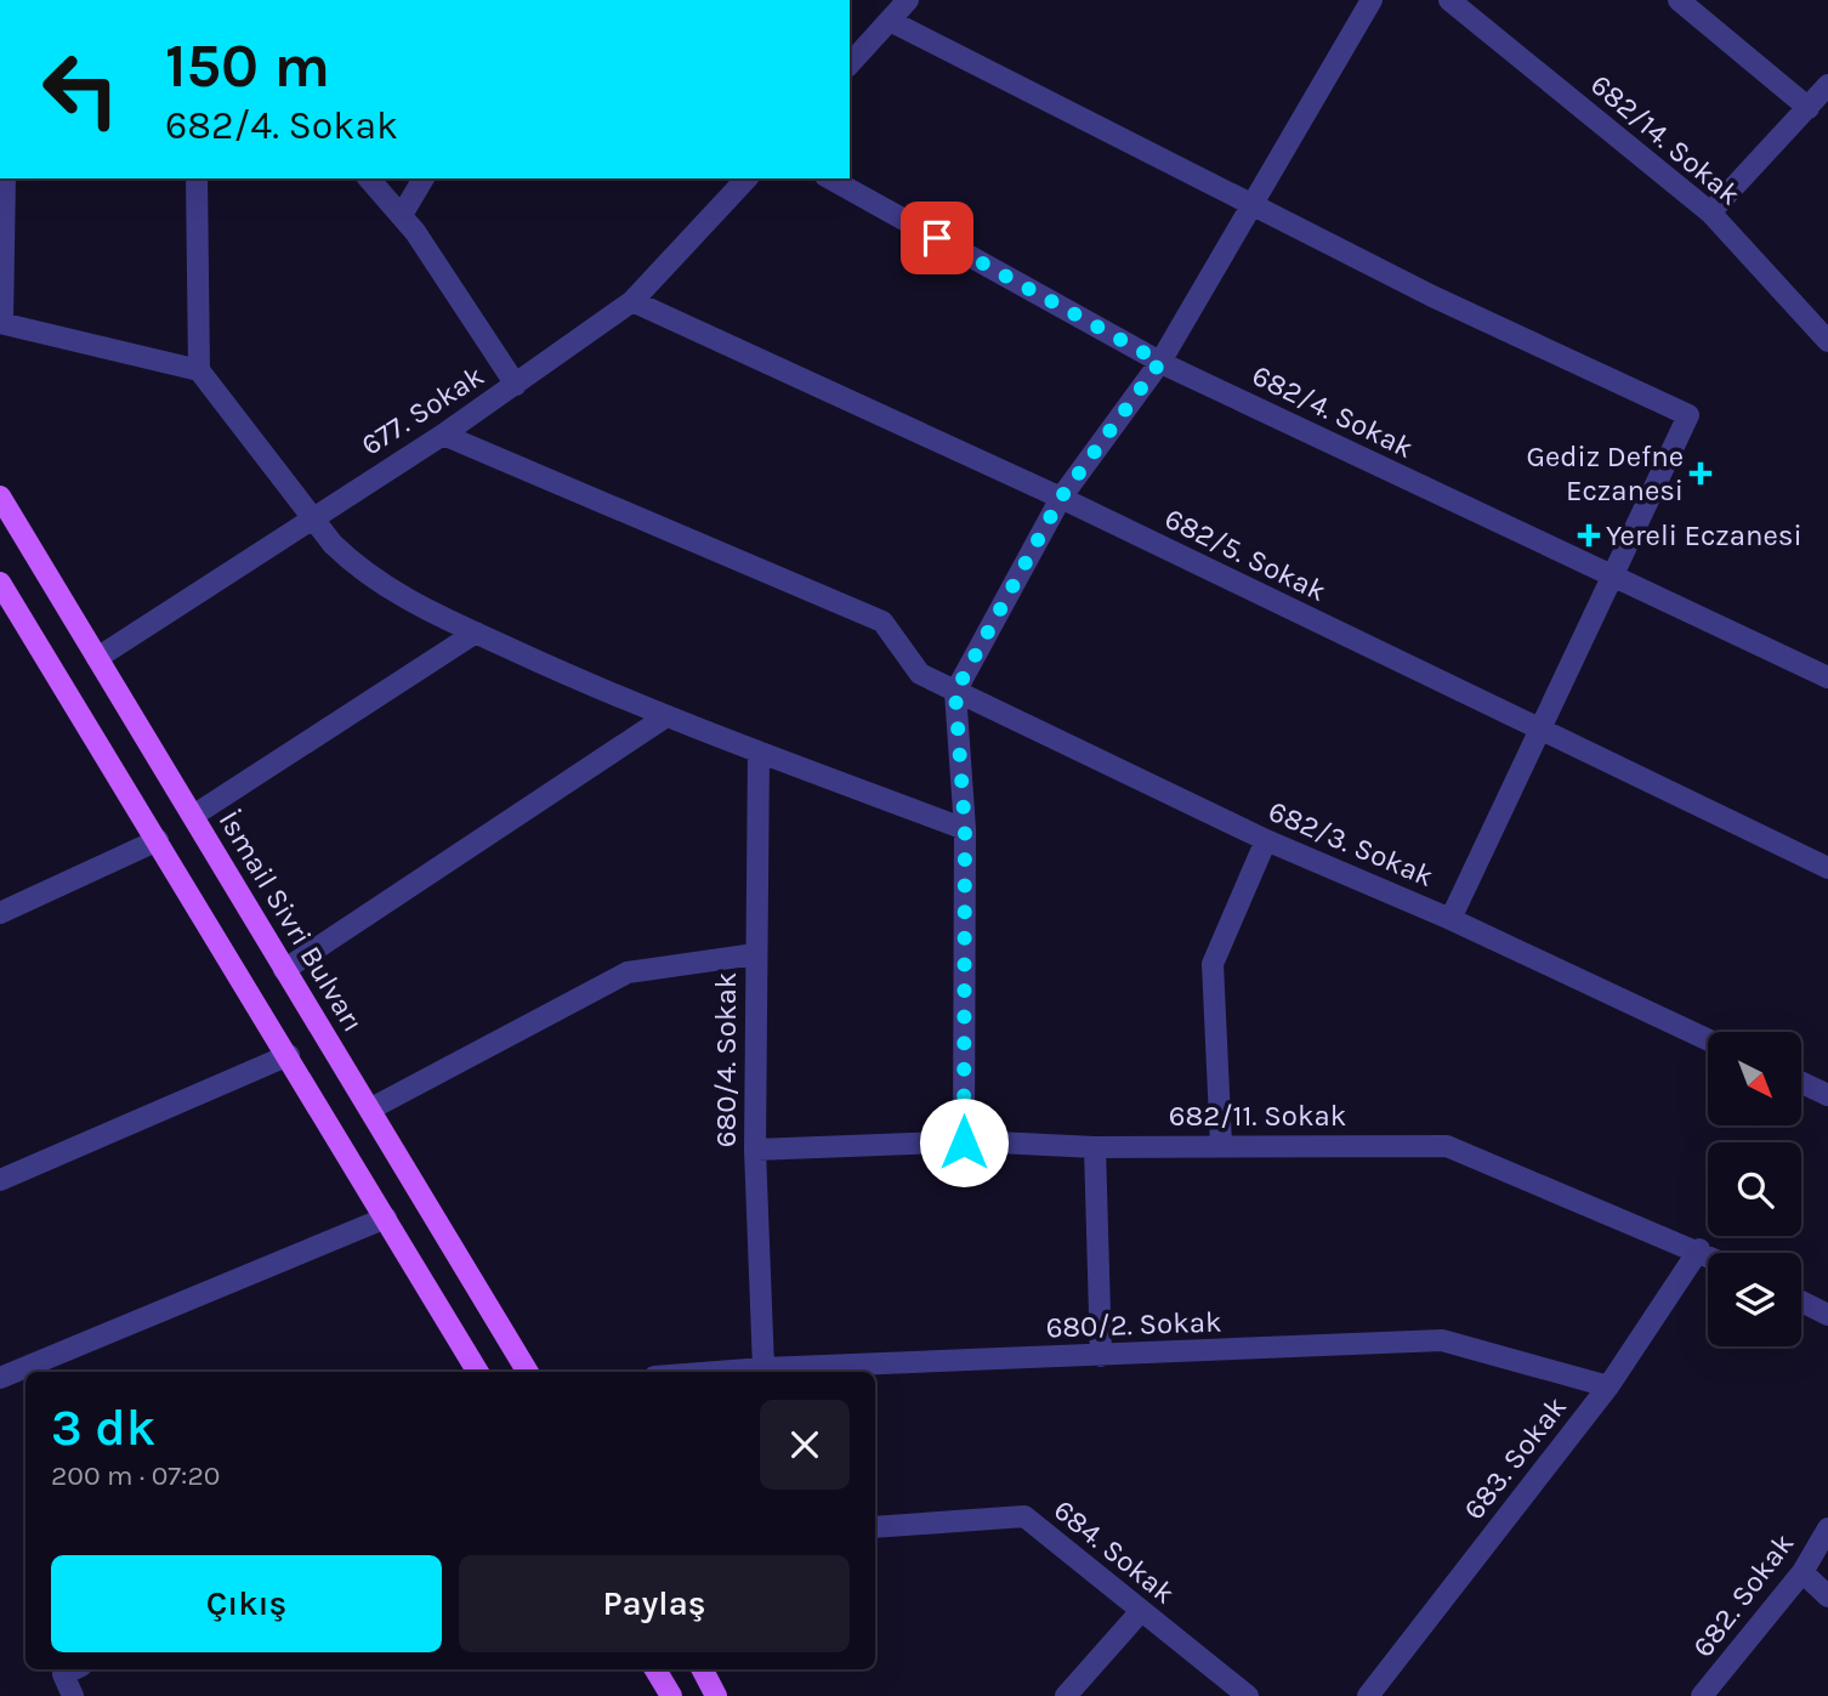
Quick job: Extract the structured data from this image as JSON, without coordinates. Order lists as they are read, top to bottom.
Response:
{
  "streets": {
    "main road": ["İsmail Sivri Bulvarı"],
    "street": [
      "682/14. Sokak",
      "677. Sokak",
      "682/4. Sokak",
      "682/5. Sokak",
      "682/3. Sokak",
      "680/4. Sokak",
      "682/11. Sokak",
      "680/2. Sokak",
      "683. Sokak",
      "684. Sokak",
      "682. Sokak"
    ]
  },
  "crossings": [
    ["677. Sokak", "682/5. Sokak"],
    ["677. Sokak", "682/3. Sokak"],
    ["677. Sokak", "İsmail Sivri Bulvarı"],
    ["680/4. Sokak", "682/11. Sokak"],
    ["680/4. Sokak", "680/2. Sokak"],
    ["682/11. Sokak", "683. Sokak"],
    ["680/2. Sokak", "683. Sokak"]
  ],
  "places": {
    "health": ["Gediz Defne Eczanesi", "Yereli Eczanesi"]
  },
  "north": "bottom right",
  "page": {
    "turn": ["150 m", "682/4. Sokak"],
    "heading": ["3 dk", "200 m · 07:20"],
    "buttons": ["Çıkış", "Paylaş"]
  }
}
